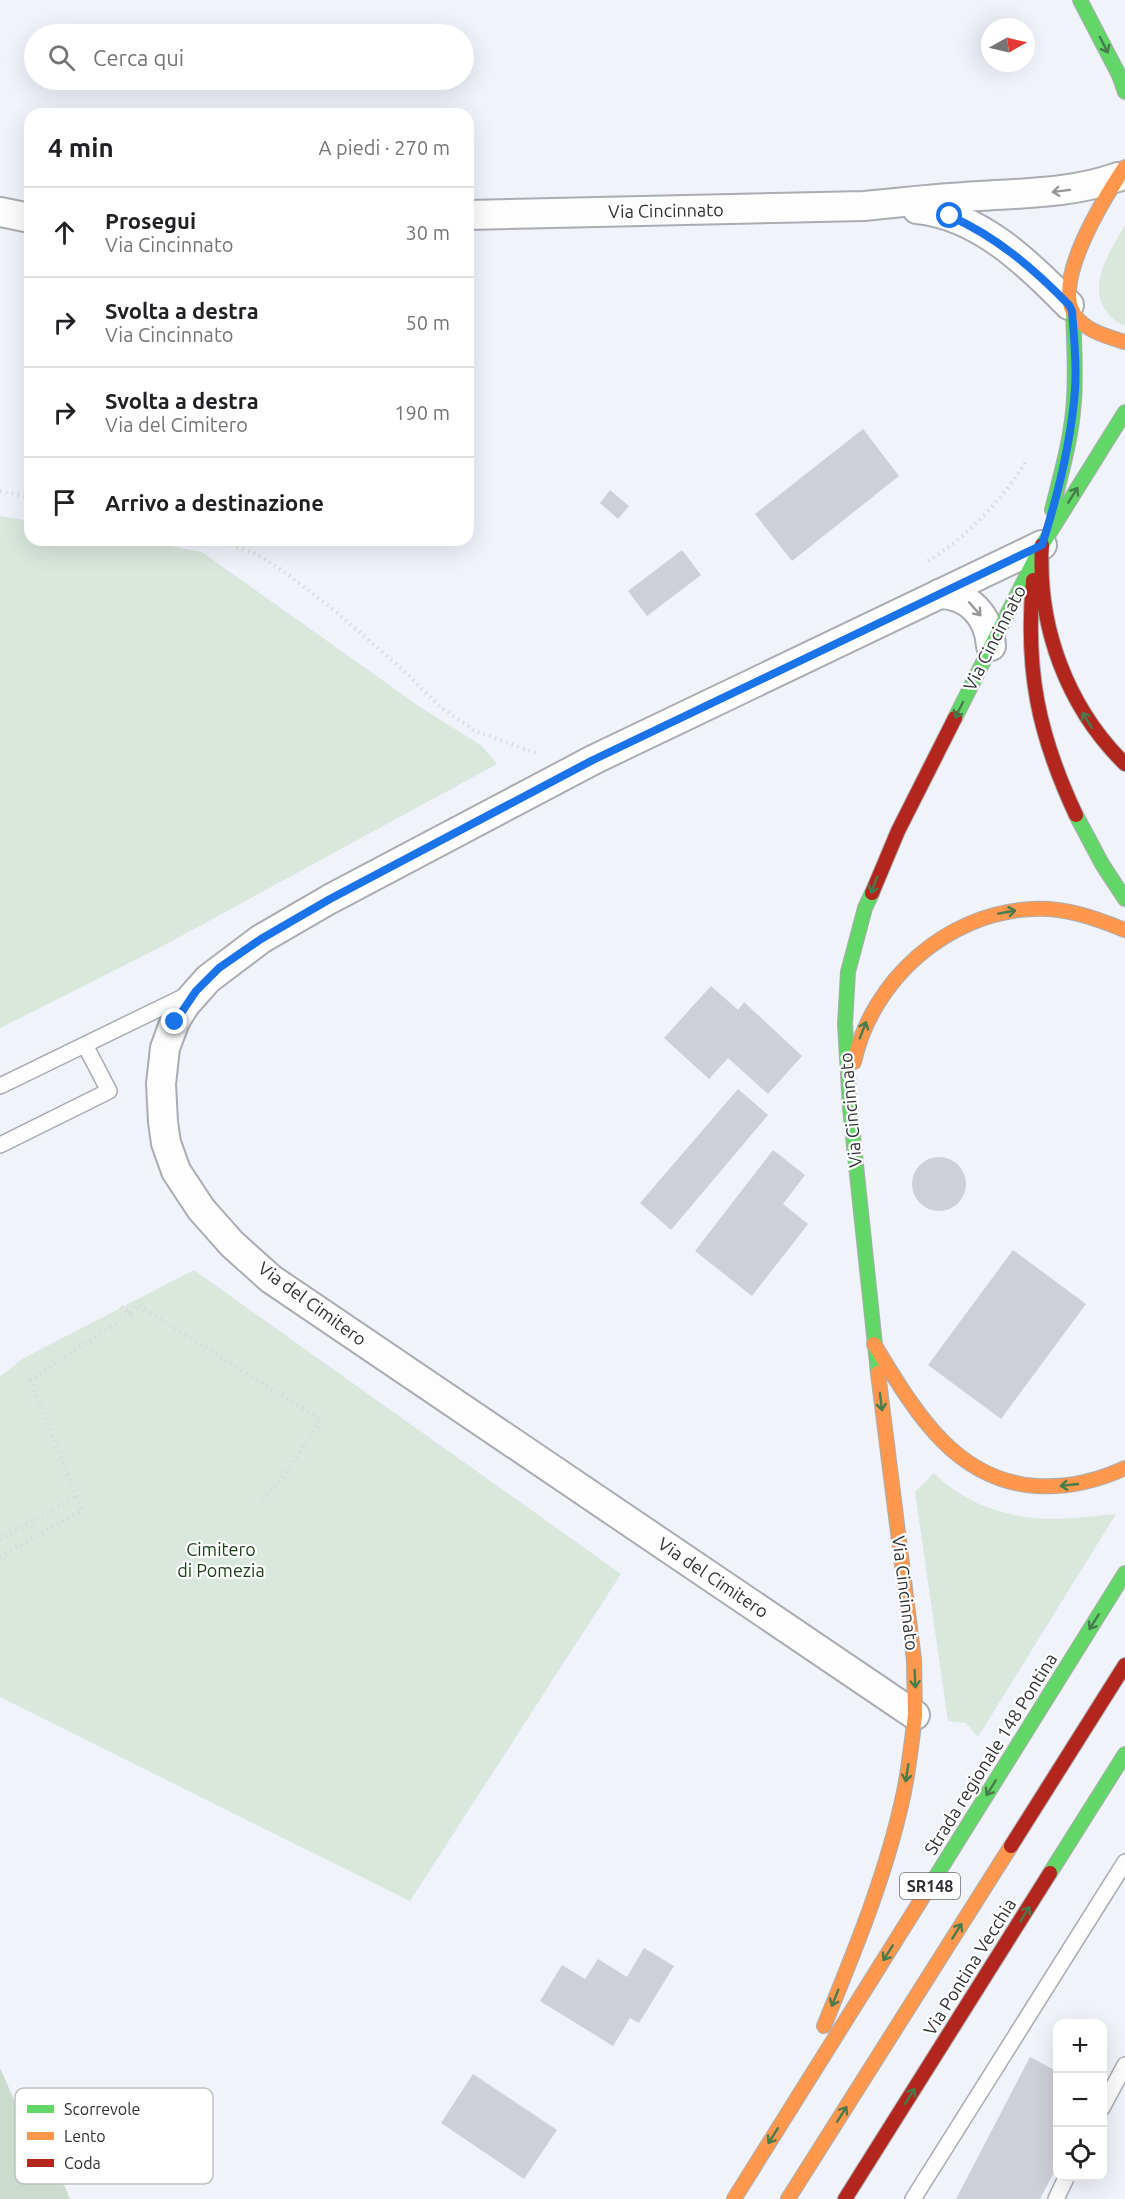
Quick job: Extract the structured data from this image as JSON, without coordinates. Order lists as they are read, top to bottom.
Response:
{
  "streets": {
    "main road": [
      "Via Cincinnato",
      "Strada regionale 148 Pontina",
      "SR148",
      "Via Pontina Vecchia"
    ],
    "street": ["Via del Cimitero"]
  },
  "crossings": [
    ["Via Cincinnato", "Via del Cimitero"],
    ["Via Cincinnato", "Strada regionale 148 Pontina"]
  ],
  "parks": ["Cimitero di Pomezia"],
  "legend": ["Scorrevole", "Lento", "Coda"],
  "north": "right",
  "page": {
    "search": "Cerca qui",
    "heading": ["4 min", "A piedi · 270 m"],
    "list": [
      ["Prosegui", "Via Cincinnato", "30 m"],
      ["Svolta a destra", "Via Cincinnato", "50 m"],
      ["Svolta a destra", "Via del Cimitero", "190 m"],
      "Arrivo a destinazione"
    ],
    "map_buttons": ["+", "−"]
  }
}
